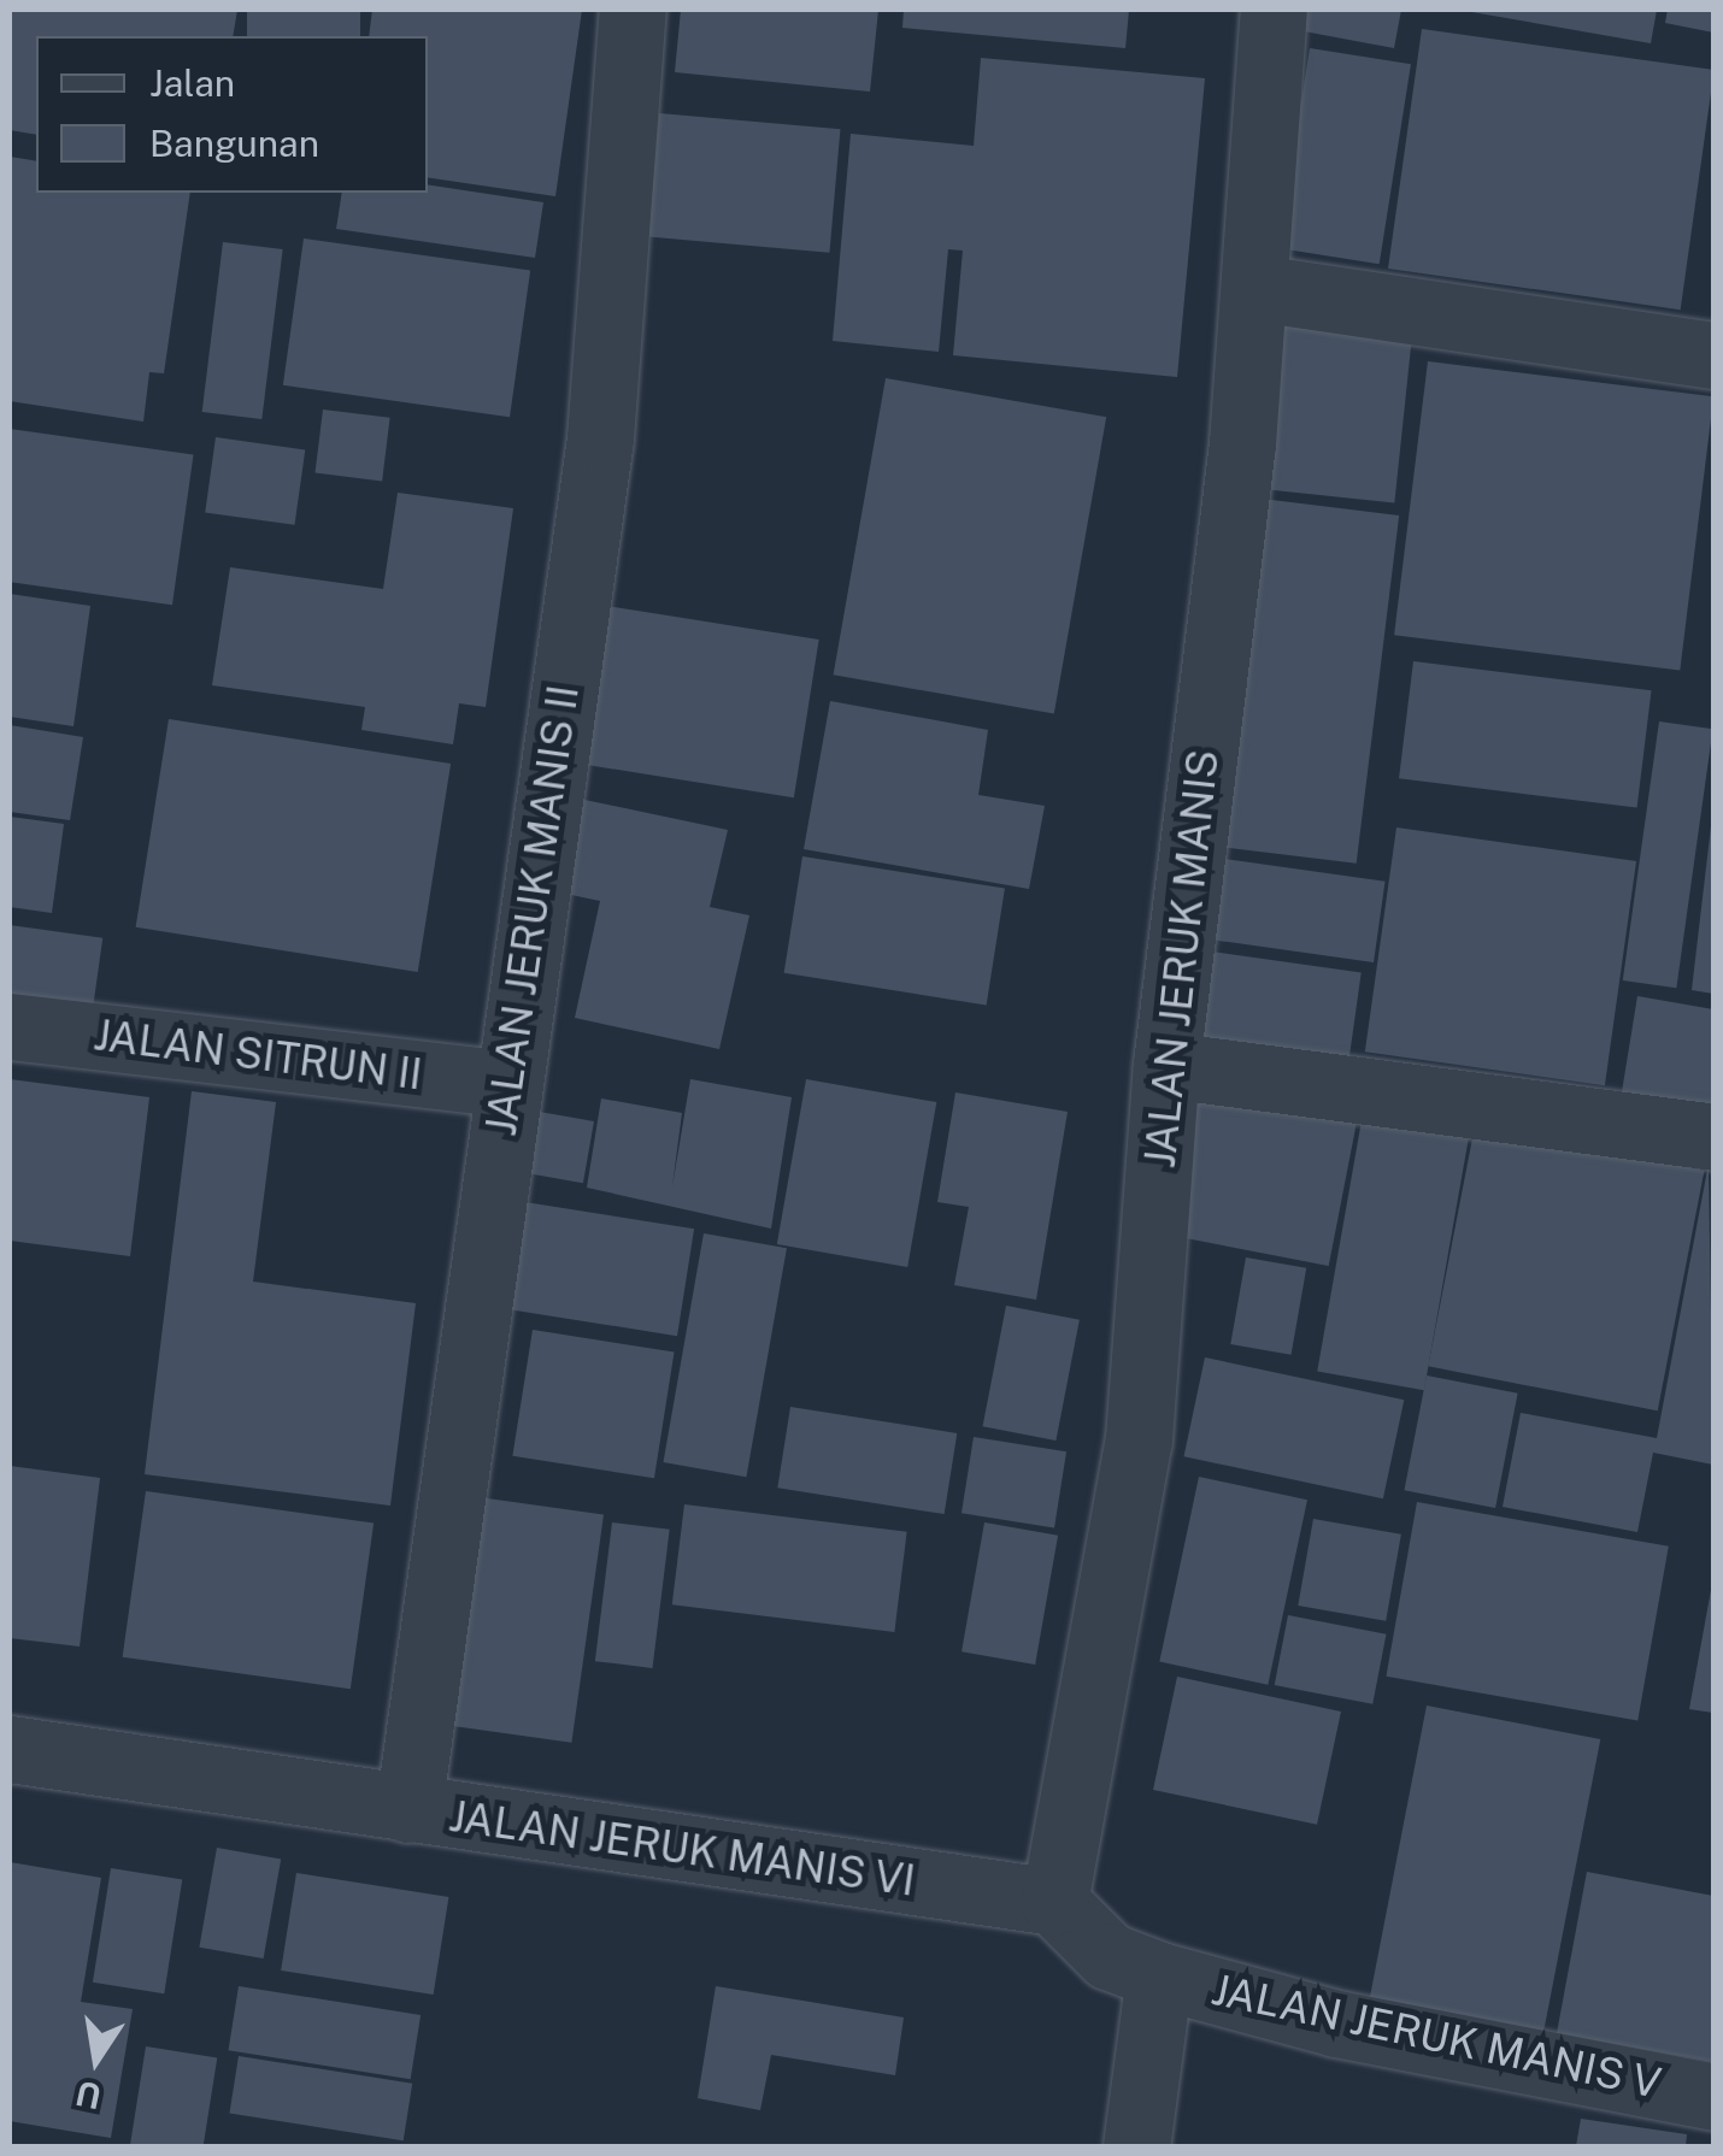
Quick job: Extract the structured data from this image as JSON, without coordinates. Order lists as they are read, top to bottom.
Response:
{
  "streets": {
    "street": [
      "JALAN JERUK MANIS II",
      "JALAN JERUK MANIS",
      "JALAN SITRUN II",
      "JALAN JERUK MANIS VI",
      "JALAN JERUK MANIS V"
    ]
  },
  "crossings": [
    ["JALAN JERUK MANIS II", "JALAN SITRUN II"],
    ["JALAN JERUK MANIS II", "JALAN JERUK MANIS VI"],
    ["JALAN JERUK MANIS", "JALAN JERUK MANIS VI"]
  ],
  "legend": ["Jalan", "Bangunan"],
  "north": "bottom"
}
